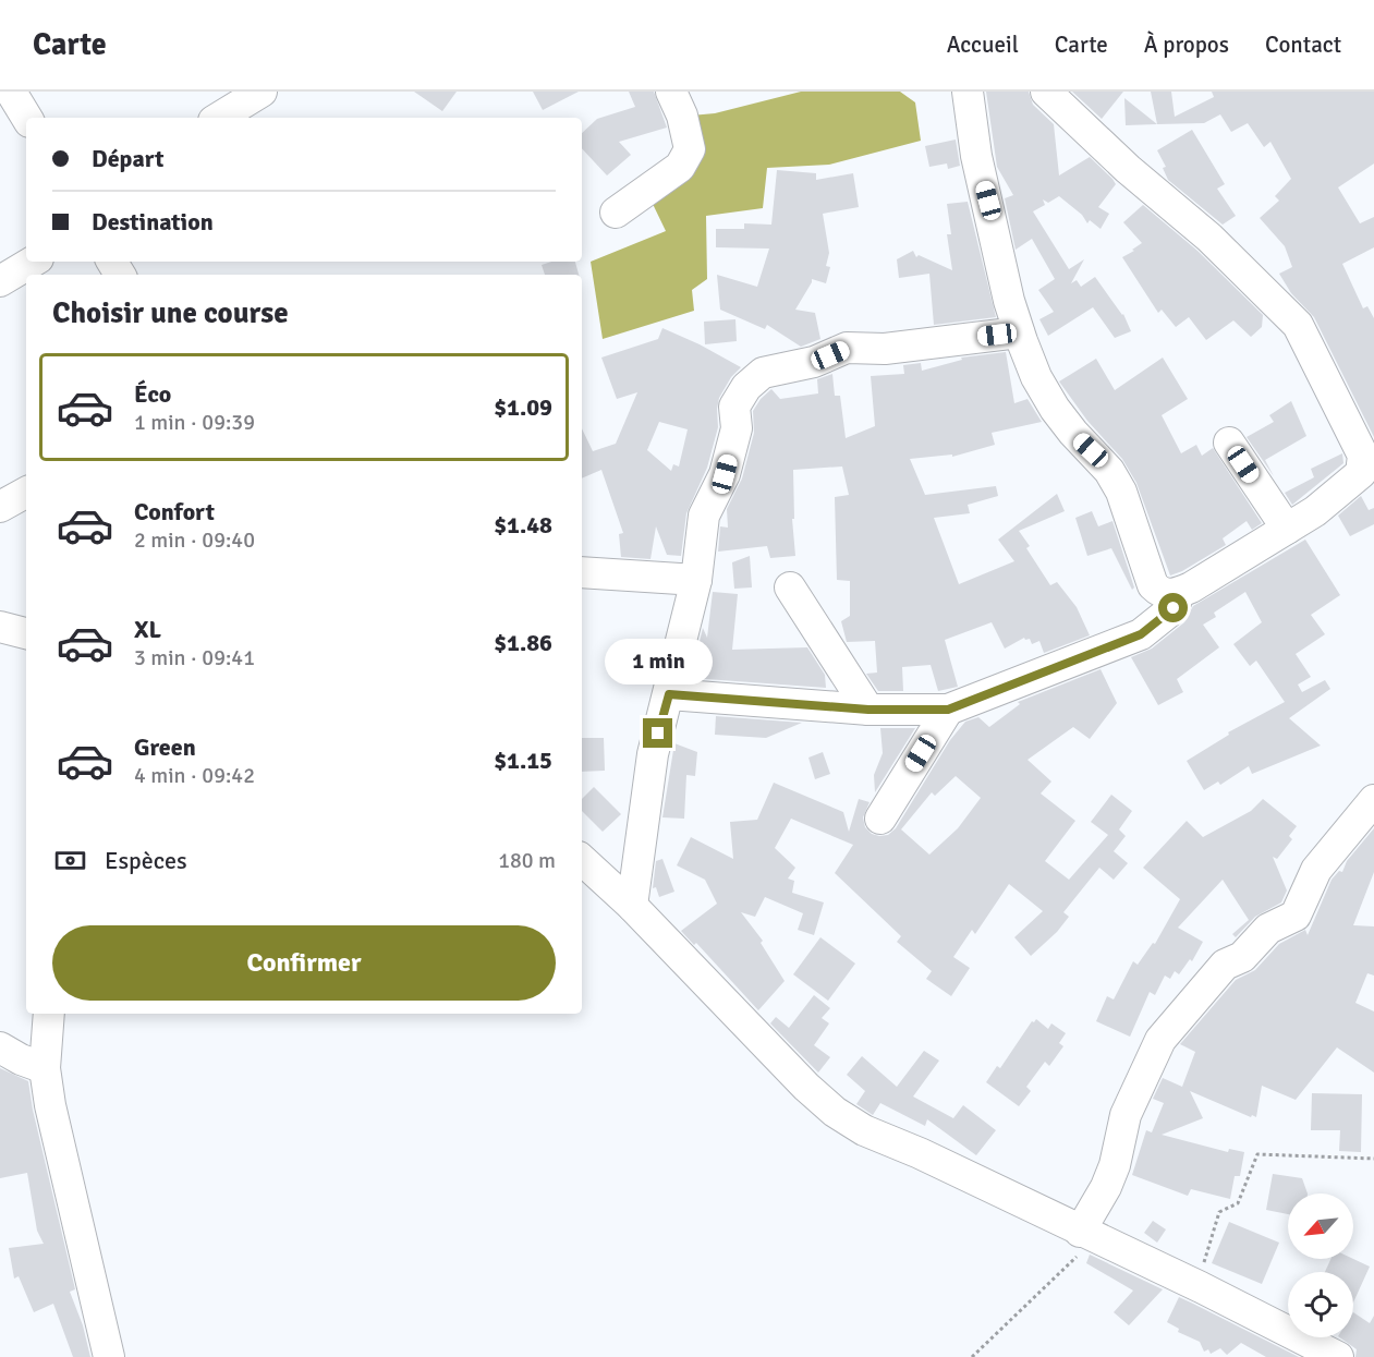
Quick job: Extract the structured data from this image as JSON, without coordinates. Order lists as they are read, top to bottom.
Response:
{
  "north": "bottom left",
  "page": {
    "header": "Carte",
    "nav": [
      "Accueil",
      "Carte",
      "À propos",
      "Contact"
    ],
    "banner": ["Départ", "Destination"],
    "heading": "Choisir une course",
    "list": [
      {
        "name": "Éco",
        "note": "1 min · 09:39",
        "value": "$1.09"
      },
      {
        "name": "Confort",
        "note": "2 min · 09:40",
        "value": "$1.48"
      },
      {
        "name": "XL",
        "note": "3 min · 09:41",
        "value": "$1.86"
      },
      {
        "name": "Green",
        "note": "4 min · 09:42",
        "value": "$1.15"
      }
    ],
    "bubble": "1 min",
    "pay": ["Espèces", "180 m"],
    "buttons": "Confirmer"
  }
}
